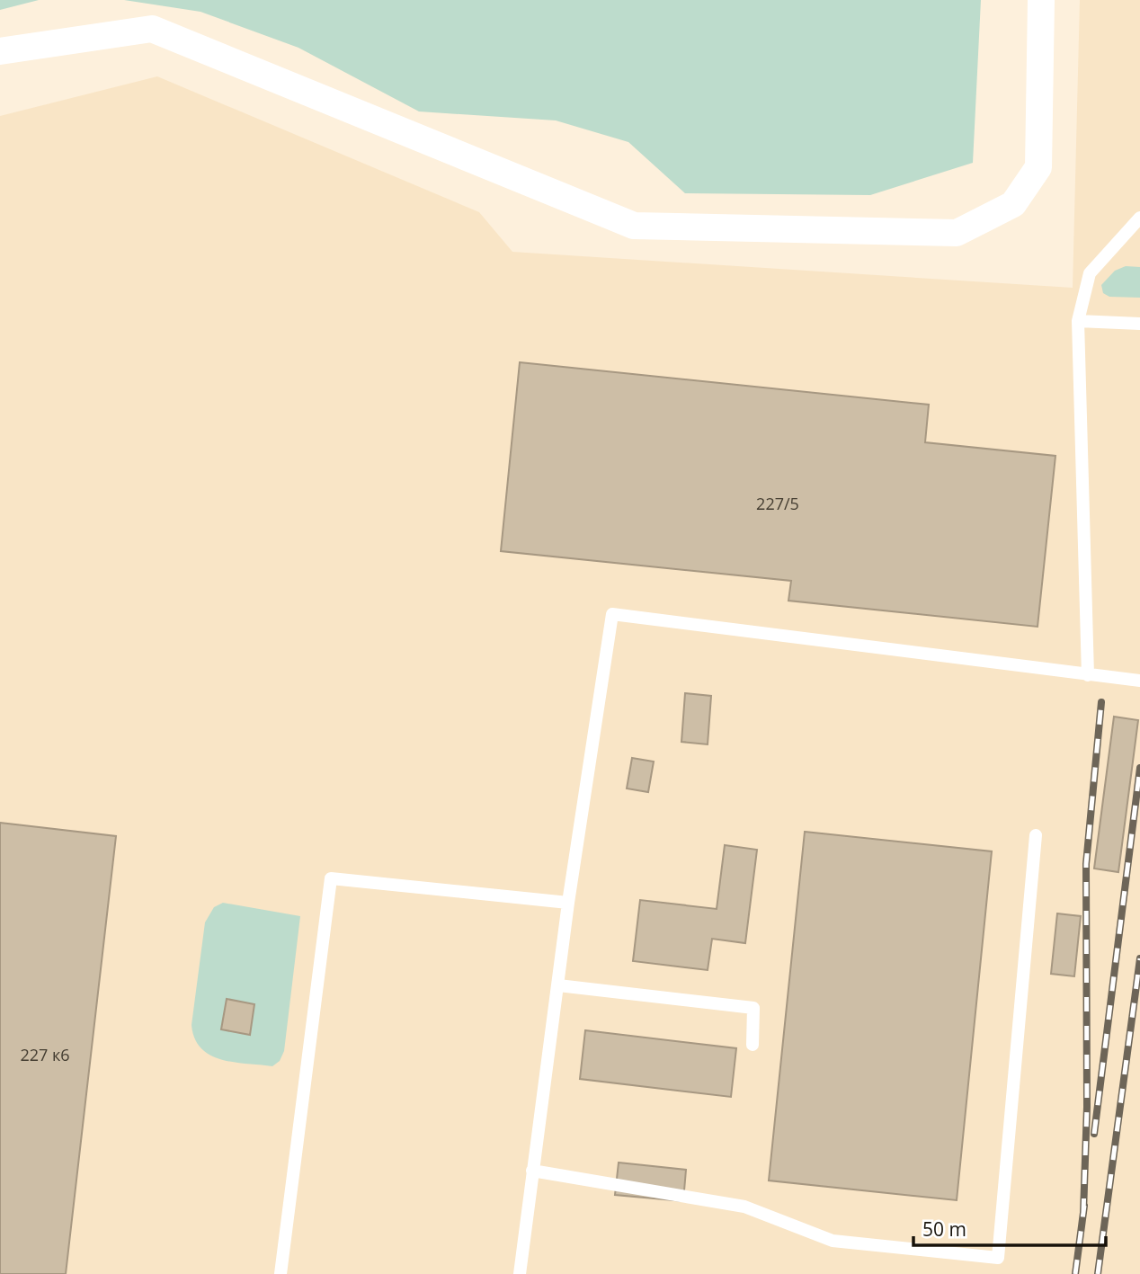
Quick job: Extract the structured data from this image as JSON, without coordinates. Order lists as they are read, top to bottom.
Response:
{
  "house_numbers": ["227/5", "227 к6"],
  "scale_bar": "50 m"
}
